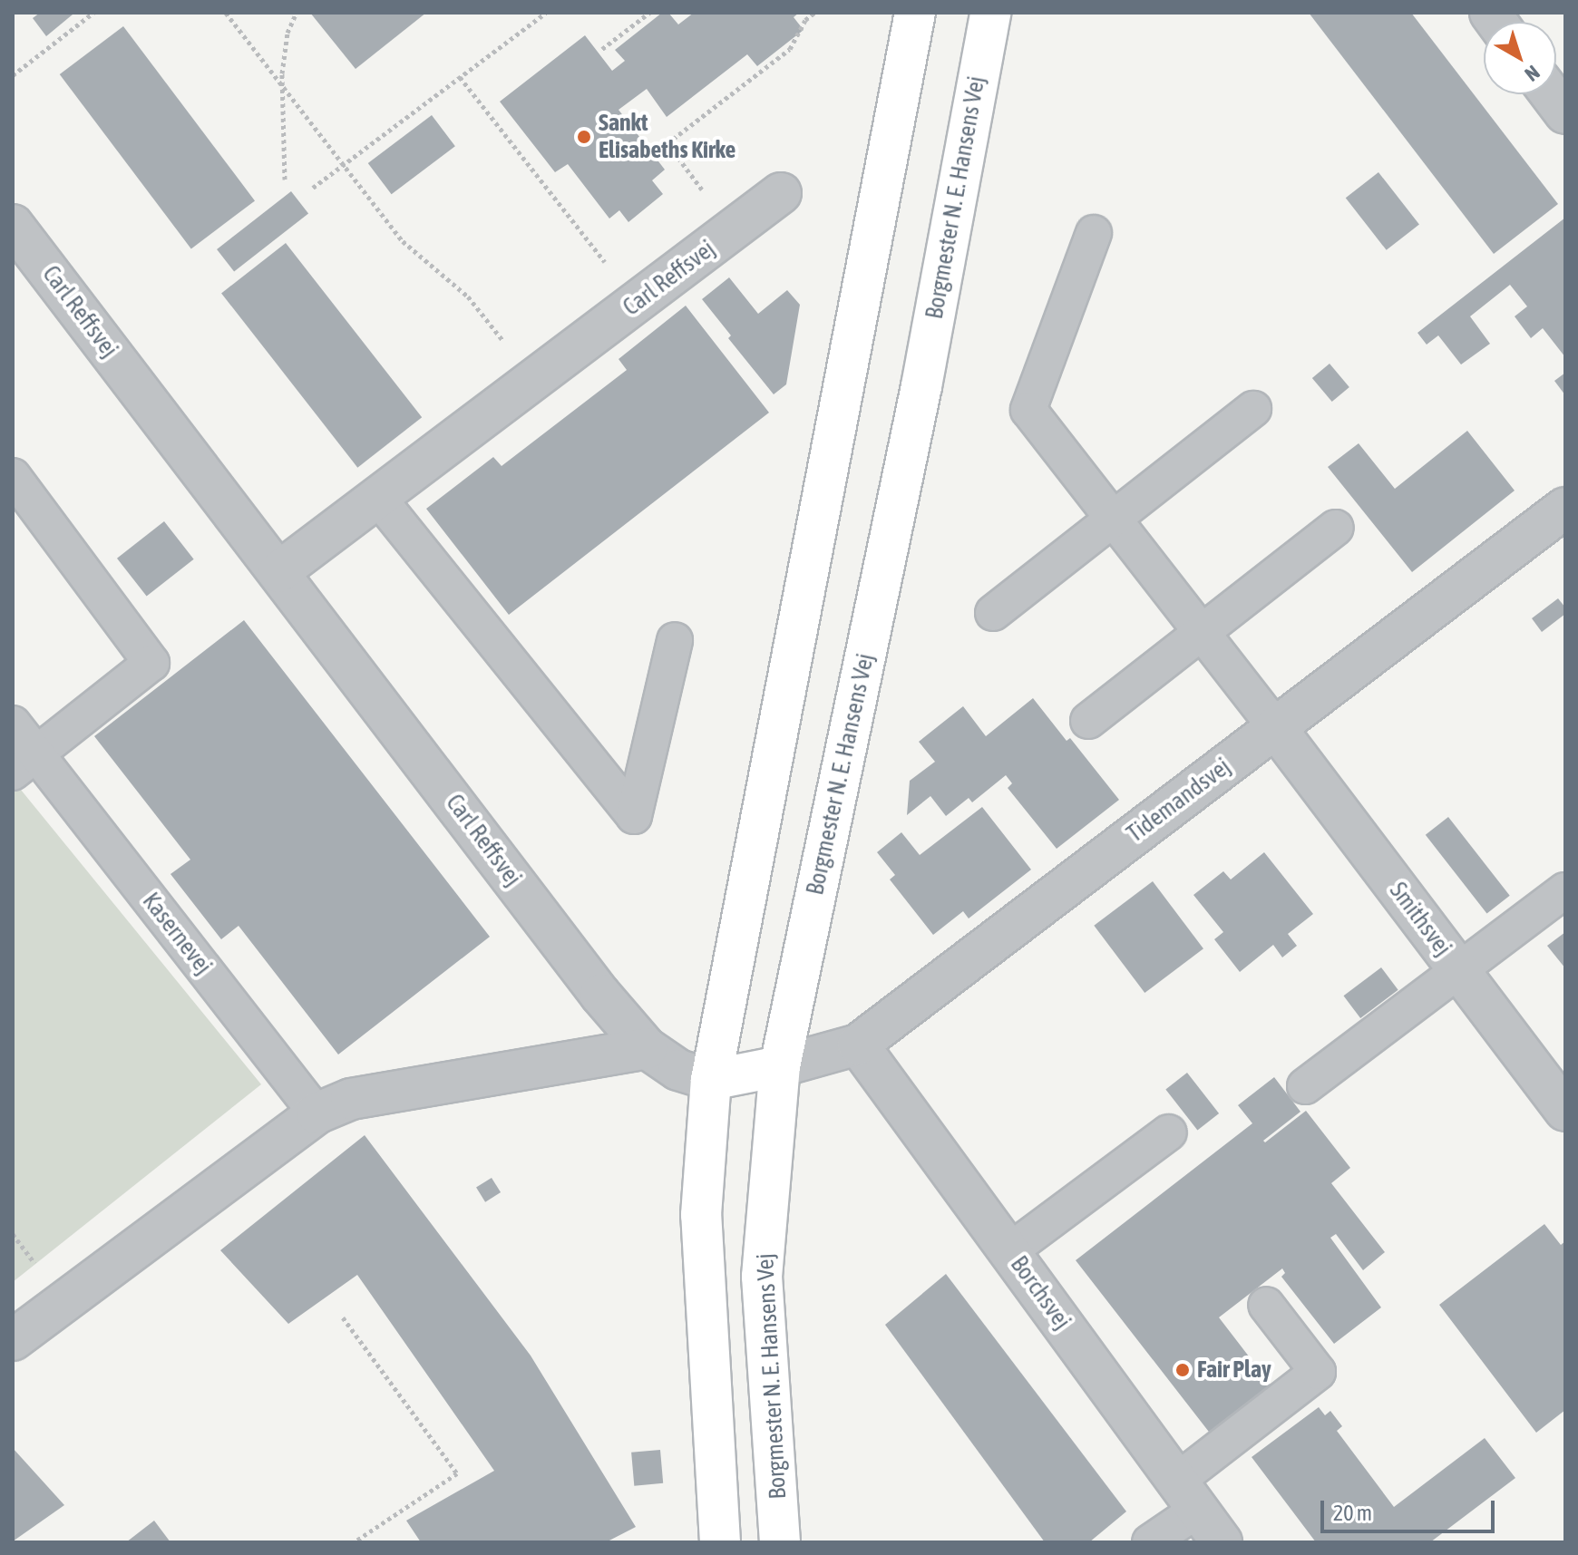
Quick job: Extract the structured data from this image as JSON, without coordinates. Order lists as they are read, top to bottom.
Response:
{
  "streets": {
    "street": [
      "Borgmester N. E. Hansens Vej",
      "Carl Reffsvej",
      "Tidemandsvej",
      "Smithsvej",
      "Borchsvej"
    ],
    "lane": ["Kasernevej"]
  },
  "crossings": [
    ["Borgmester N. E. Hansens Vej", "Tidemandsvej"],
    ["Tidemandsvej", "Smithsvej"],
    ["Tidemandsvej", "Borchsvej"]
  ],
  "places": ["Sankt Elisabeths Kirke", "Fair Play"],
  "scale_bar": "20 m",
  "north": "bottom right"
}
